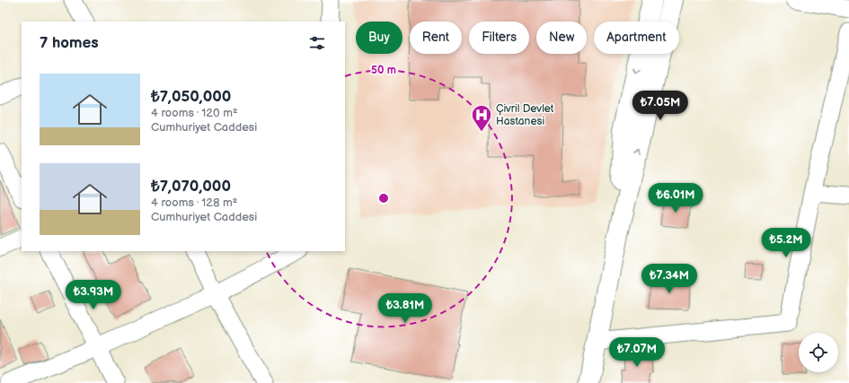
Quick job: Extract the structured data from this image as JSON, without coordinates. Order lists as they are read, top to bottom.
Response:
{
  "places": {
    "hospital": ["Çivril Devlet Hastanesi"]
  },
  "page": {
    "chip": [
      "Buy",
      "Rent",
      "Filters",
      "New",
      "Apartment"
    ],
    "heading": "7 homes",
    "list": [
      {
        "name": "₺7,050,000",
        "note": "4 rooms · 120 m² · Cumhuriyet Caddesi"
      },
      {
        "name": "₺7,070,000",
        "note": "4 rooms · 128 m² · Cumhuriyet Caddesi"
      }
    ],
    "price": [
      "₺7.05M",
      "₺6.01M",
      "₺5.2M",
      "₺7.34M",
      "₺3.93M",
      "₺3.81M",
      "₺7.07M"
    ]
  },
  "rings": ["50 m"]
}
